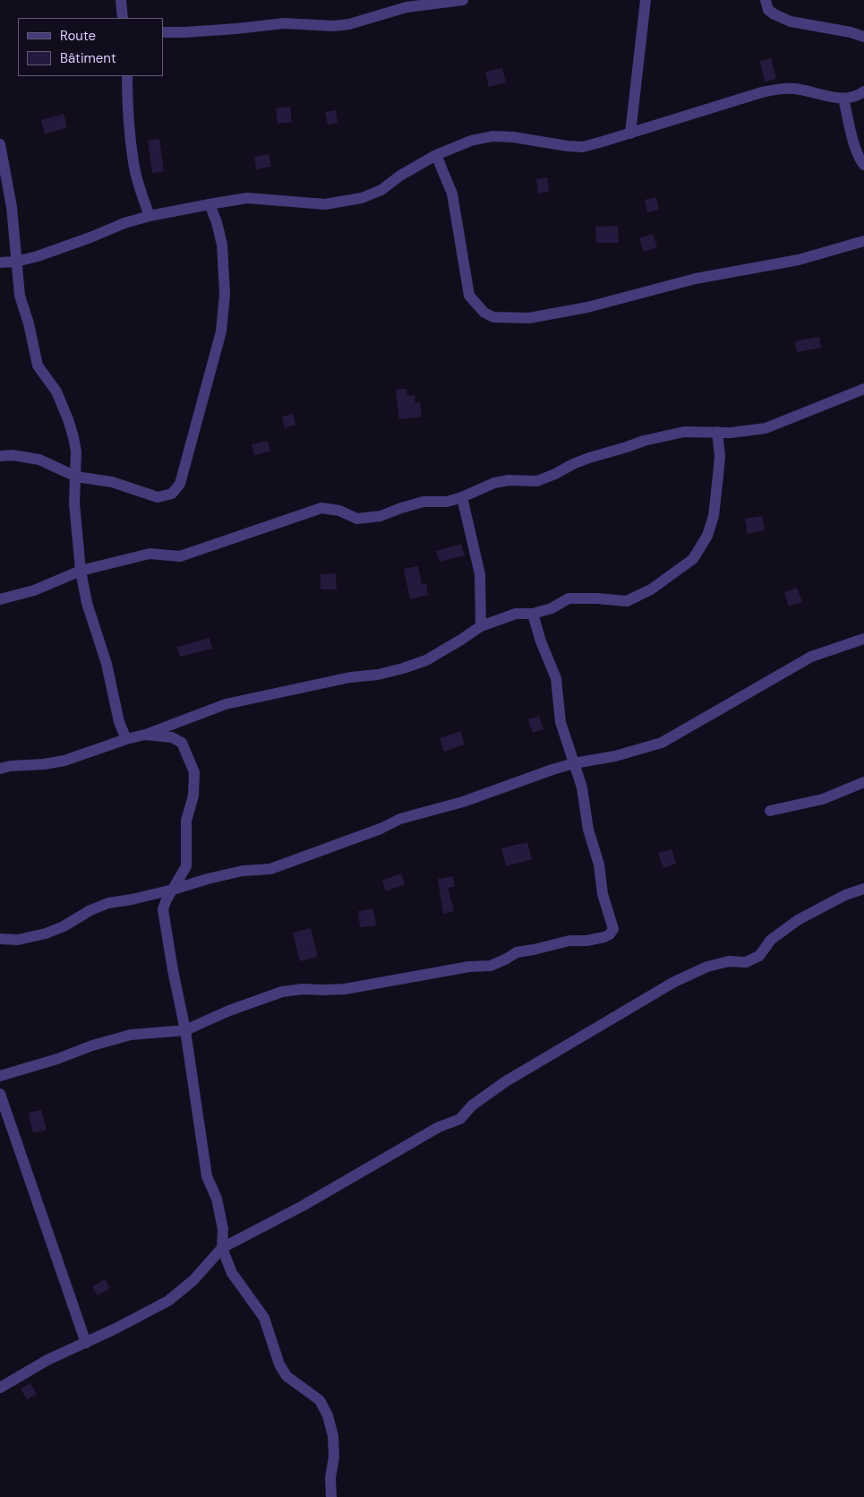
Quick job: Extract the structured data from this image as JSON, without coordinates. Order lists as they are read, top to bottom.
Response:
{
  "legend": ["Route", "Bâtiment"]
}
